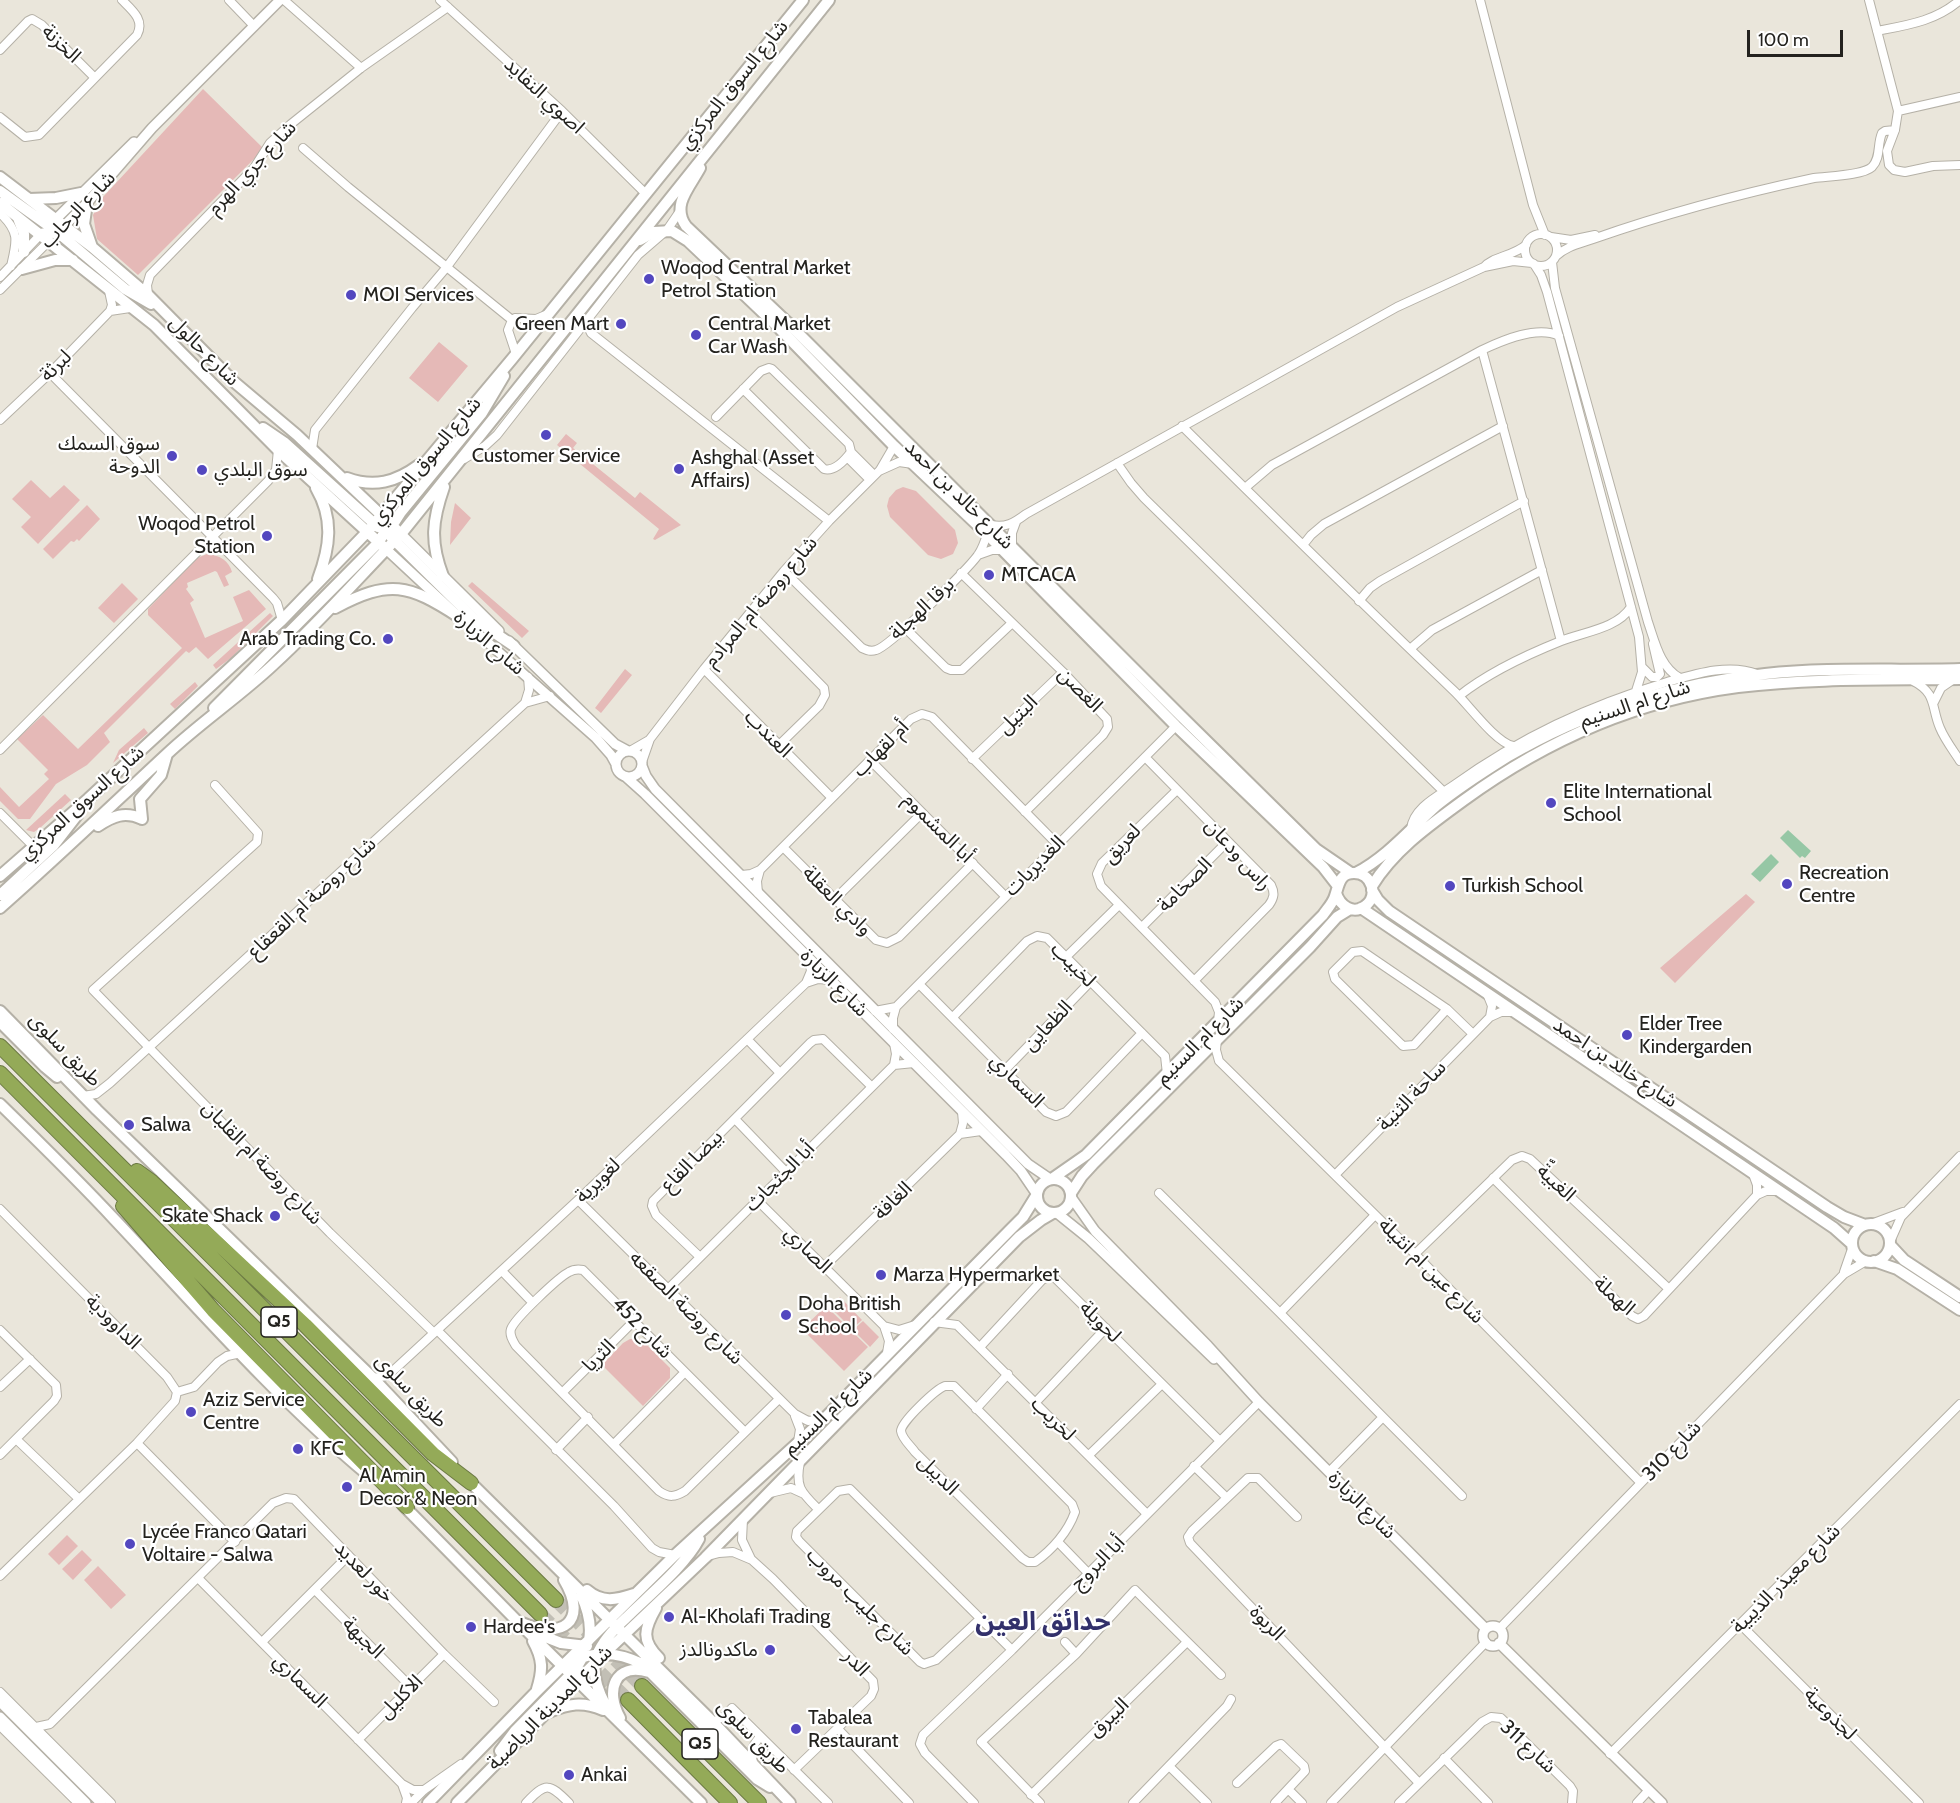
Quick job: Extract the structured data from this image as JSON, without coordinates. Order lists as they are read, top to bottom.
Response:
{
  "streets": {
    "highway": ["طريق سلوى", "Q5"],
    "main road": [
      "شارع السوق المركزي",
      "شارع حالول",
      "شارع خالد بن احمد",
      "شارع ام السنيم",
      "شارع المدينة الرياضية"
    ],
    "street": [
      "الخزنة",
      "اصوي النفايد",
      "شارع جري الهرم",
      "شارع الرحاب",
      "لبرثة",
      "شارع روضة ام المرادم",
      "برقا الهجلة",
      "شارع الزبارة",
      "الغصن",
      "البتيل",
      "العندب",
      "أم لقهاب",
      "أبا المشموم",
      "لعريق",
      "راس ودعان",
      "الغديريات",
      "الصخامة",
      "شارع روضة ام القعقاع",
      "وادي العقلة",
      "لخبيب",
      "الظعاين",
      "السماري",
      "ساحة الثنية",
      "بيضا القاع",
      "شارع روضة ام القلبان",
      "أبا الجثجاث",
      "لغويرية",
      "الغبيةّ",
      "الغافة",
      "الصاري",
      "شارع عين ام انثيلة",
      "الهملة",
      "شارع روضة الصقعه",
      "الداوودية",
      "لحويلة",
      "شارع 452",
      "الثريا",
      "لخريب",
      "شارع 310",
      "الديبل",
      "أبا البروج",
      "خور لعديد",
      "شارع معيذر الذيبية",
      "شارع جليب مروب",
      "الربوة",
      "الجبهة",
      "الدر",
      "الاكليل",
      "لجذوعية",
      "البيرق",
      "شارع 311"
    ]
  },
  "crossings": [
    ["شارع السوق المركزي", "اصوي النفايد"],
    ["شارع السوق المركزي", "شارع حالول"],
    ["شارع السوق المركزي", "شارع خالد بن احمد"],
    ["شارع السوق المركزي", "شارع الزبارة"],
    ["اصوي النفايد", "شارع جري الهرم"],
    ["شارع الرحاب", "شارع حالول"],
    ["شارع حالول", "شارع الزبارة"],
    ["شارع خالد بن احمد", "شارع روضة ام المرادم"],
    ["شارع خالد بن احمد", "برقا الهجلة"],
    ["شارع خالد بن احمد", "شارع ام السنيم"],
    ["شارع خالد بن احمد", "الغديريات"],
    ["شارع خالد بن احمد", "شارع 310"],
    ["شارع روضة ام المرادم", "برقا الهجلة"],
    ["شارع روضة ام المرادم", "شارع الزبارة"],
    ["شارع روضة ام المرادم", "العندب"],
    ["برقا الهجلة", "الغصن"],
    ["شارع الزبارة", "شارع ام السنيم"],
    ["شارع الزبارة", "أم لقهاب"],
    ["شارع الزبارة", "شارع روضة ام القعقاع"],
    ["شارع الزبارة", "شارع 310"],
    ["شارع الزبارة", "أبا البروج"],
    ["الغصن", "البتيل"],
    ["الغصن", "أم لقهاب"],
    ["شارع ام السنيم", "طريق سلوى"],
    ["شارع ام السنيم", "شارع روضة ام القلبان"],
    ["شارع ام السنيم", "الدر"],
    ["شارع ام السنيم", "شارع المدينة الرياضية"],
    ["البتيل", "أم لقهاب"],
    ["العندب", "أم لقهاب"],
    ["أم لقهاب", "أبا المشموم"],
    ["أم لقهاب", "الغديريات"],
    ["أم لقهاب", "وادي العقلة"],
    ["أبا المشموم", "الغديريات"],
    ["أبا المشموم", "وادي العقلة"],
    ["لعريق", "راس ودعان"],
    ["لعريق", "الصخامة"],
    ["راس ودعان", "الغديريات"],
    ["راس ودعان", "الصخامة"],
    ["الغديريات", "السماري"],
    ["شارع روضة ام القعقاع", "طريق سلوى"],
    ["شارع روضة ام القعقاع", "شارع روضة ام القلبان"],
    ["لخبيب", "الظعاين"],
    ["لخبيب", "السماري"],
    ["الظعاين", "السماري"],
    ["طريق سلوى", "شارع المدينة الرياضية"],
    ["السماري", "خور لعديد"],
    ["السماري", "الاكليل"],
    ["السماري", "شارع المدينة الرياضية"],
    ["ساحة الثنية", "شارع عين ام انثيلة"],
    ["بيضا القاع", "أبا الجثجاث"],
    ["شارع روضة ام القلبان", "لغويرية"],
    ["أبا الجثجاث", "الصاري"],
    ["أبا الجثجاث", "شارع روضة الصقعه"],
    ["لغويرية", "شارع روضة الصقعه"],
    ["الغبيةّ", "شارع عين ام انثيلة"],
    ["الغبيةّ", "الهملة"],
    ["الغافة", "الصاري"],
    ["شارع عين ام انثيلة", "شارع 310"],
    ["شارع روضة الصقعه", "شارع 452"],
    ["لحويلة", "لخريب"],
    ["لحويلة", "أبا البروج"],
    ["شارع 452", "الثريا"],
    ["لخريب", "أبا البروج"],
    ["أبا البروج", "شارع جليب مروب"],
    ["خور لعديد", "الاكليل"],
    ["شارع معيذر الذيبية", "لجذوعية"],
    ["الجبهة", "الاكليل"]
  ],
  "districts": ["حدائق العين"],
  "places": [
    "Woqod Central Market Petrol Station",
    "MOI Services",
    "Green Mart",
    "Central Market Car Wash",
    "Customer Service",
    "سوق السمك الدوحة",
    "Ashghal (Asset Affairs)",
    "سوق البلدي",
    "Woqod Petrol Station",
    "MTCACA",
    "Arab Trading Co.",
    "Elite International School",
    "Recreation Centre",
    "Turkish School",
    "Elder Tree Kindergarden",
    "Salwa",
    "Skate Shack",
    "Marza Hypermarket",
    "Doha British School",
    "Aziz Service Centre",
    "KFC",
    "Al Amin Decor & Neon",
    "Lycée Franco Qatari Voltaire - Salwa",
    "Al-Kholafi Trading",
    "Hardee's",
    "ماكدونالدز",
    "Tabalea Restaurant",
    "Ankai"
  ],
  "scale_bar": "100 m"
}
